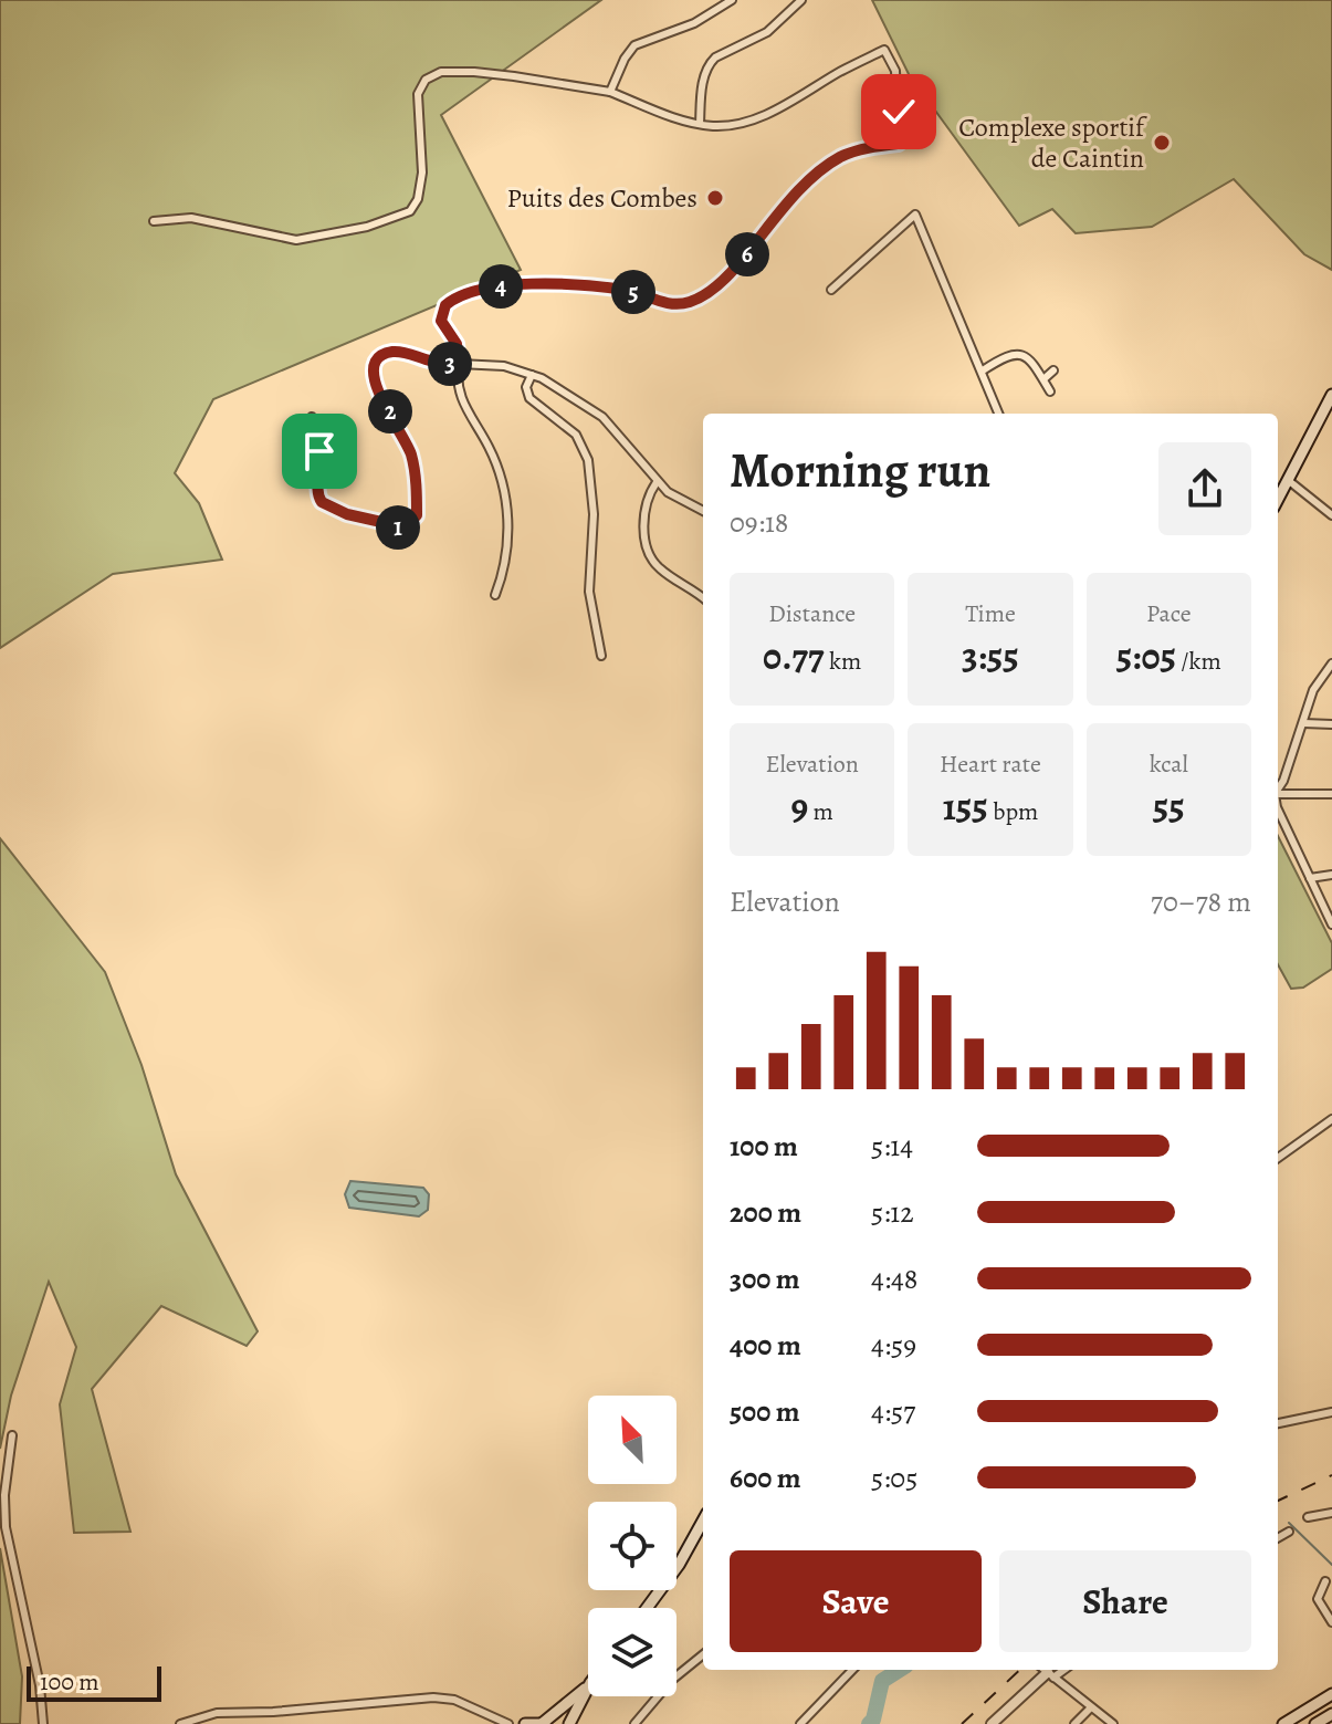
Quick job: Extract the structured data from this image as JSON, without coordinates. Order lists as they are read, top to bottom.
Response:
{
  "places": ["Complexe sportif de Caintin", "Puits des Combes"],
  "scale_bar": "100 m",
  "north": "top left",
  "page": {
    "pins": [
      "6",
      "4",
      "5",
      "3",
      "2",
      "1"
    ],
    "heading": ["Morning run", "09:18"],
    "stats": [
      ["Distance", "0.77 km"],
      ["Time", "3:55"],
      ["Pace", "5:05 /km"],
      ["Elevation", "9 m"],
      ["Heart rate", "155 bpm"],
      ["kcal", "55"]
    ],
    "chart": ["Elevation", "70–78 m"],
    "list": [
      {
        "name": "100 m",
        "note": "5:14"
      },
      {
        "name": "200 m",
        "note": "5:12"
      },
      {
        "name": "300 m",
        "note": "4:48"
      },
      {
        "name": "400 m",
        "note": "4:59"
      },
      {
        "name": "500 m",
        "note": "4:57"
      },
      {
        "name": "600 m",
        "note": "5:05"
      }
    ],
    "buttons": ["Save", "Share"],
    "scale": "100 m"
  }
}
